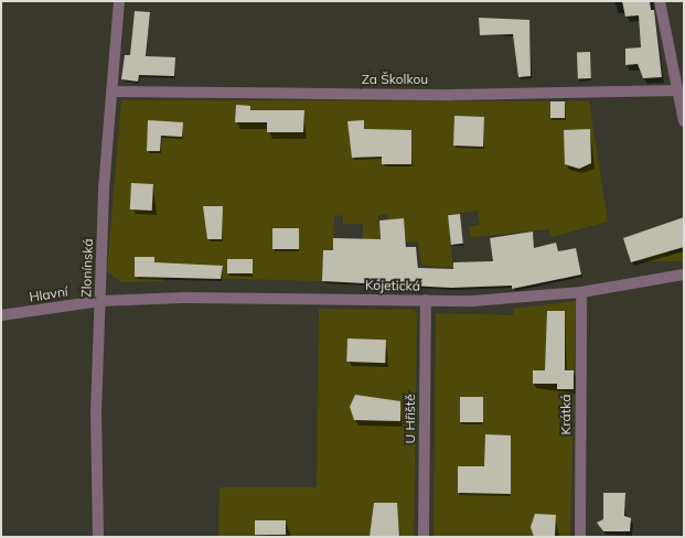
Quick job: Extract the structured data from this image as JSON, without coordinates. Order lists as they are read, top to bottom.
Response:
{
  "streets": {
    "street": [
      "Za Školkou",
      "Zlonínská",
      "Kojetická",
      "Hlavní",
      "Krátká",
      "U Hřiště"
    ]
  },
  "crossings": [
    ["Za Školkou", "Zlonínská"],
    ["Zlonínská", "Kojetická"],
    ["Zlonínská", "Hlavní"],
    ["Kojetická", "Hlavní"],
    ["Kojetická", "Krátká"],
    ["Kojetická", "U Hřiště"]
  ]
}
